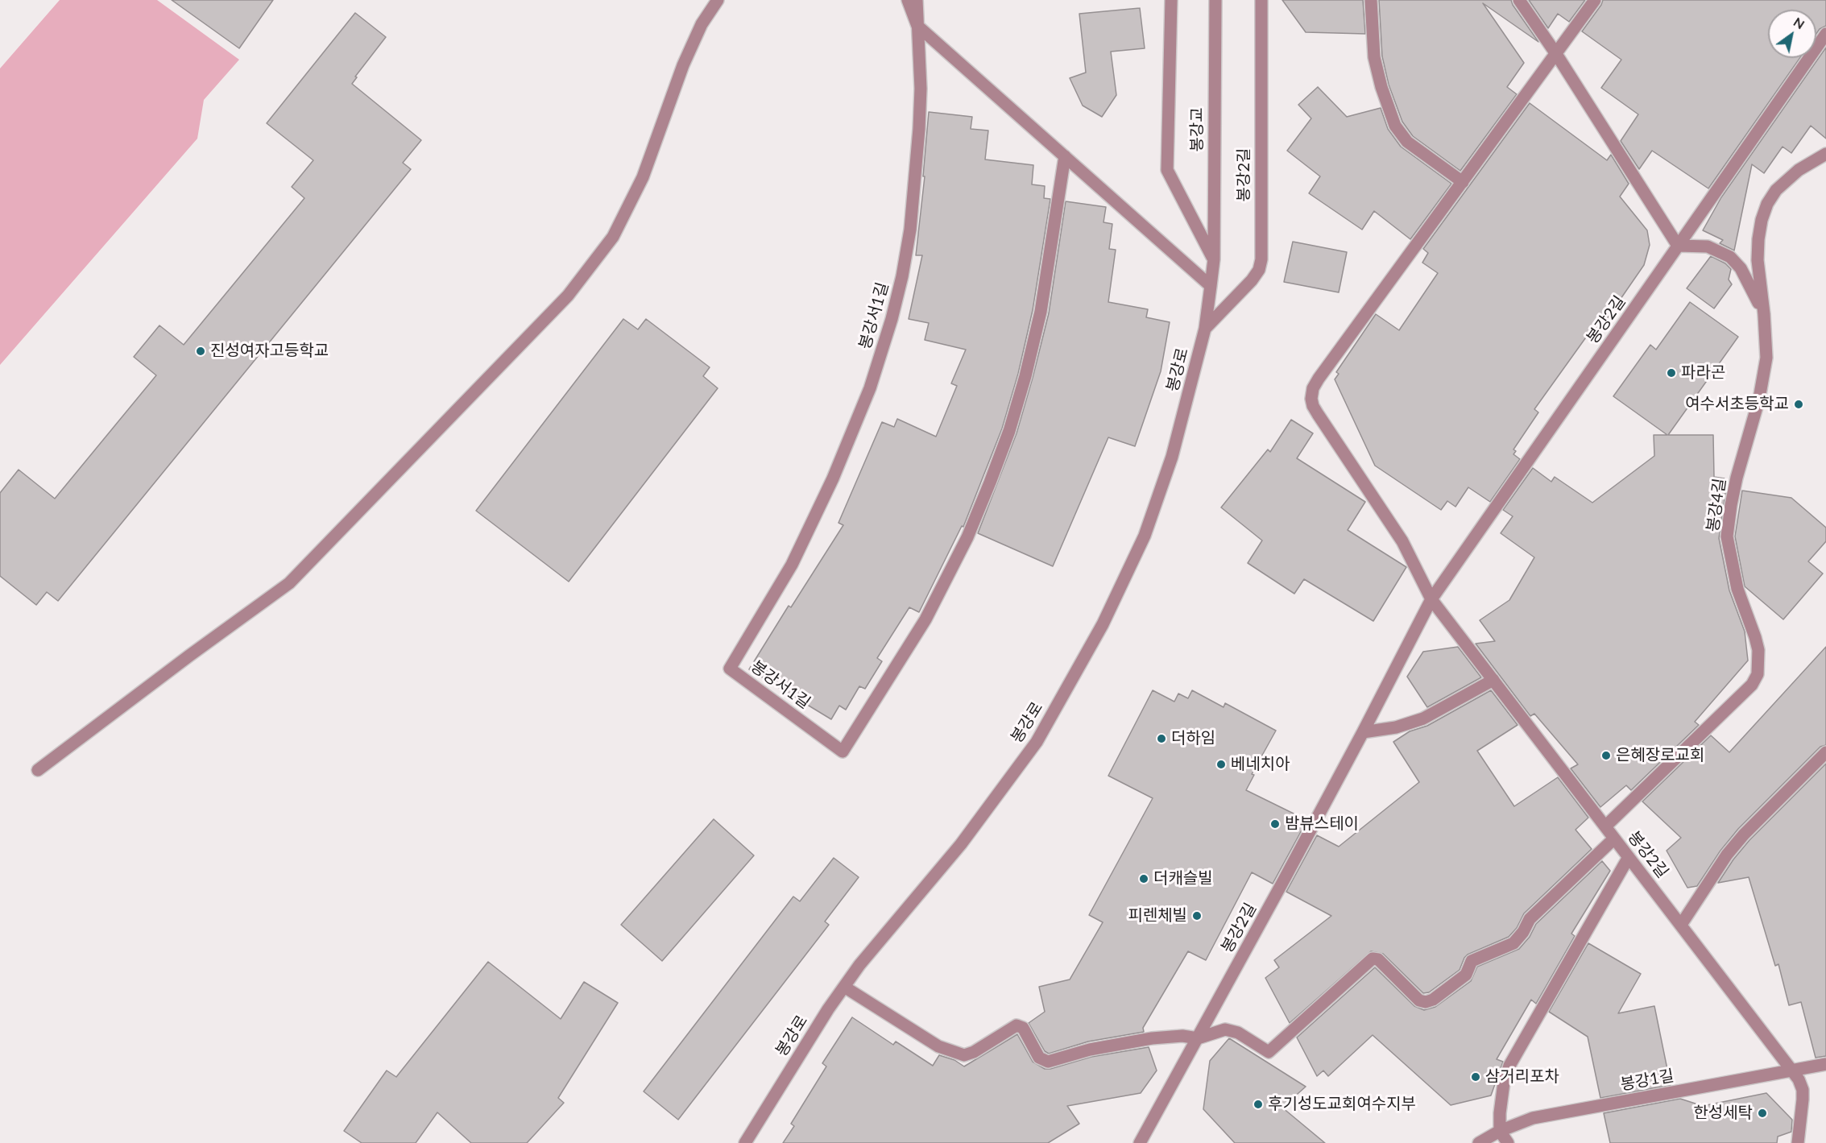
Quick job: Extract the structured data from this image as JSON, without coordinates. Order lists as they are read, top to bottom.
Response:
{
  "streets": {
    "street": [
      "봉강교",
      "봉강2길",
      "봉강서1길",
      "봉강로",
      "봉강4길",
      "봉강1길"
    ]
  },
  "crossings": [
    ["봉강교", "봉강로"],
    ["봉강2길", "봉강로"],
    ["봉강2길", "봉강4길"],
    ["봉강2길", "봉강1길"]
  ],
  "places": [
    "진성여자고등학교",
    "파라곤",
    "여수서초등학교",
    "더하임",
    "은혜장로교회",
    "베네치아",
    "밤뷰스테이",
    "더캐슬빌",
    "피렌체빌",
    "삼거리포차",
    "후기성도교회여수지부",
    "한성세탁"
  ],
  "north": "top right"
}
